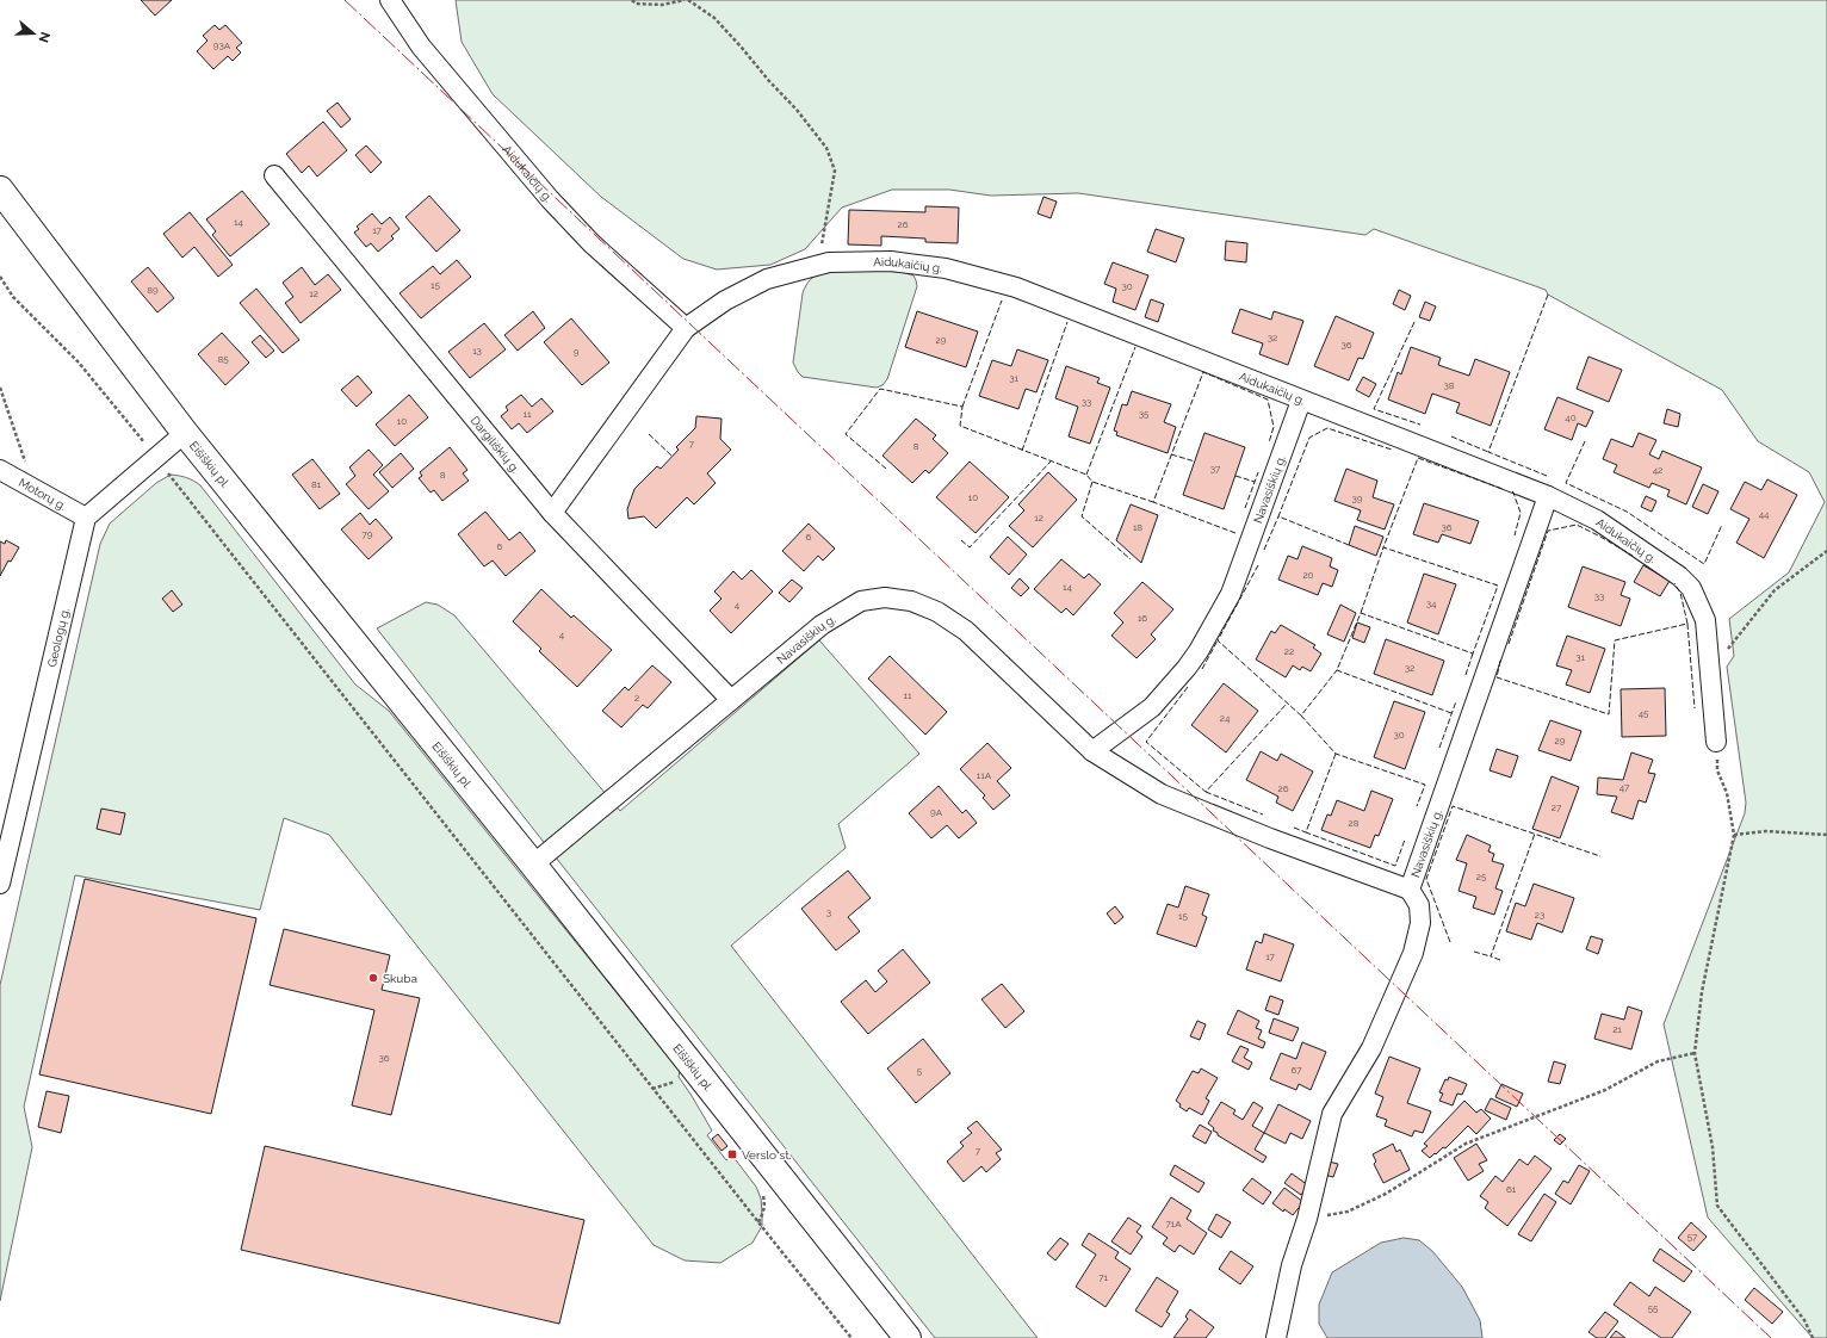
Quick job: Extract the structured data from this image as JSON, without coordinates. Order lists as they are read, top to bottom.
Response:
{
  "streets": {
    "main road": ["Eišiškių pl."],
    "street": [
      "Aidukaičių g.",
      "Dargiliškių g.",
      "Navasiškių g.",
      "Motorų g.",
      "Geologų g."
    ]
  },
  "crossings": [
    ["Aidukaičių g.", "Dargiliškių g."],
    ["Aidukaičių g.", "Navasiškių g."],
    ["Dargiliškių g.", "Navasiškių g."],
    ["Eišiškių pl.", "Navasiškių g."],
    ["Motorų g.", "Geologų g."]
  ],
  "places": {
    "other": ["Skuba"],
    "transit": ["Verslo st."]
  },
  "house_numbers": [
    "93A",
    "14",
    "26",
    "17",
    "15",
    "30",
    "89",
    "12",
    "32",
    "29",
    "36",
    "13",
    "9",
    "85",
    "31",
    "38",
    "33",
    "11",
    "35",
    "40",
    "10",
    "7",
    "8",
    "37",
    "42",
    "8",
    "81",
    "10",
    "39",
    "44",
    "12",
    "18",
    "36",
    "79",
    "6",
    "6",
    "20",
    "14",
    "33",
    "34",
    "4",
    "16",
    "4",
    "22",
    "31",
    "32",
    "11",
    "2",
    "45",
    "24",
    "30",
    "29",
    "11A",
    "47",
    "26",
    "27",
    "9A",
    "28",
    "25",
    "3",
    "23",
    "15",
    "17",
    "21",
    "36",
    "67",
    "5",
    "7",
    "61",
    "71A",
    "57",
    "71",
    "55"
  ],
  "north": "right"
}
